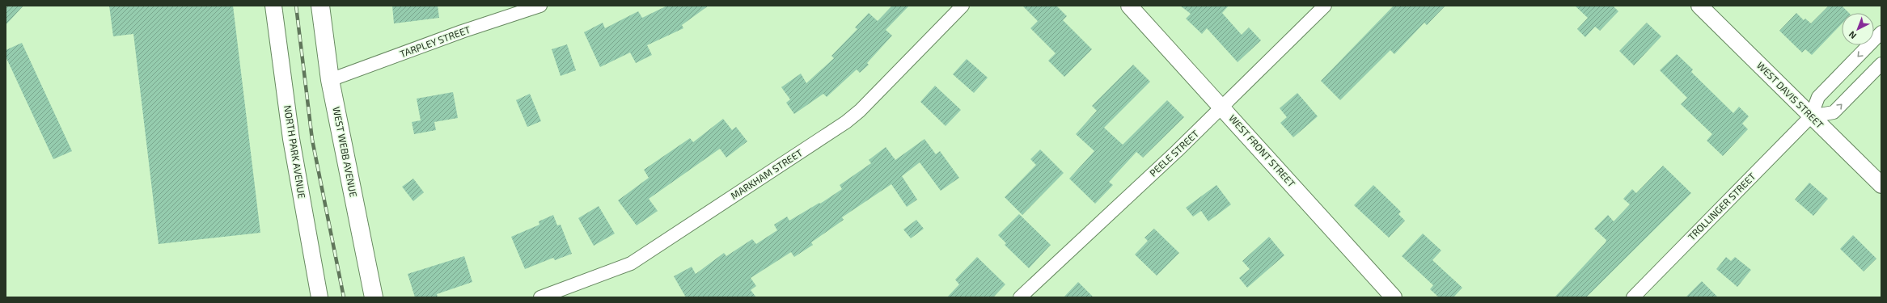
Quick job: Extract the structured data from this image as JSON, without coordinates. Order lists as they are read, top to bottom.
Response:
{
  "streets": {
    "highway": ["WEST WEBB AVENUE"],
    "street": [
      "TARPLEY STREET",
      "WEST DAVIS STREET",
      "WEST FRONT STREET",
      "NORTH PARK AVENUE",
      "PEELE STREET",
      "MARKHAM STREET",
      "TROLLINGER STREET"
    ]
  },
  "crossings": [
    ["TARPLEY STREET", "WEST WEBB AVENUE"],
    ["WEST DAVIS STREET", "TROLLINGER STREET"],
    ["WEST FRONT STREET", "PEELE STREET"]
  ],
  "north": "bottom left"
}
